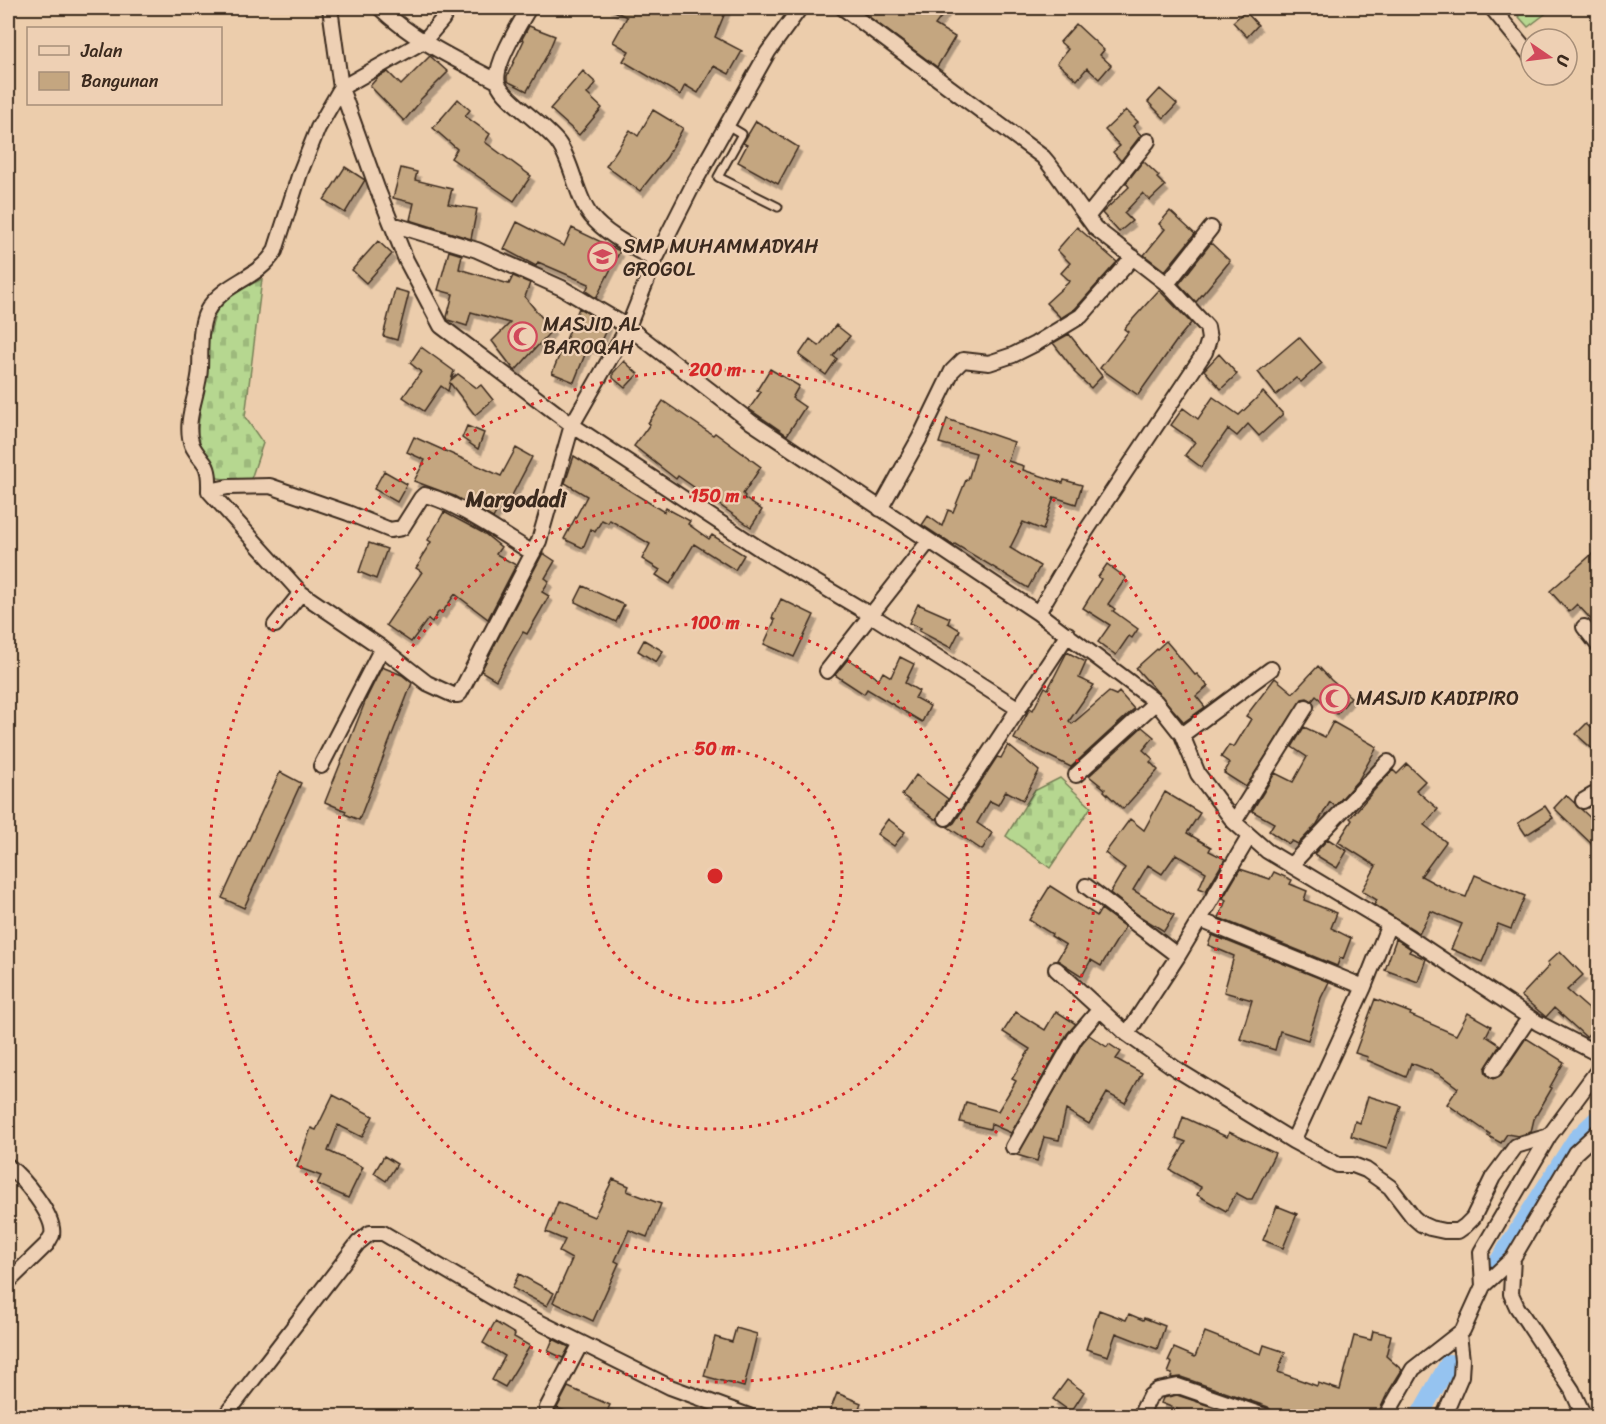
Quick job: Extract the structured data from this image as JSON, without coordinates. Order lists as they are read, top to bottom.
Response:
{
  "districts": ["Margodadi"],
  "places": {
    "school or university": ["SMP MUHAMMADYAH GROGOL"],
    "mosque": ["MASJID AL BAROQAH", "MASJID KADIPIRO"]
  },
  "legend": ["Jalan", "Bangunan"],
  "north": "right",
  "rings": [
    "200 m",
    "150 m",
    "100 m",
    "50 m"
  ]
}
